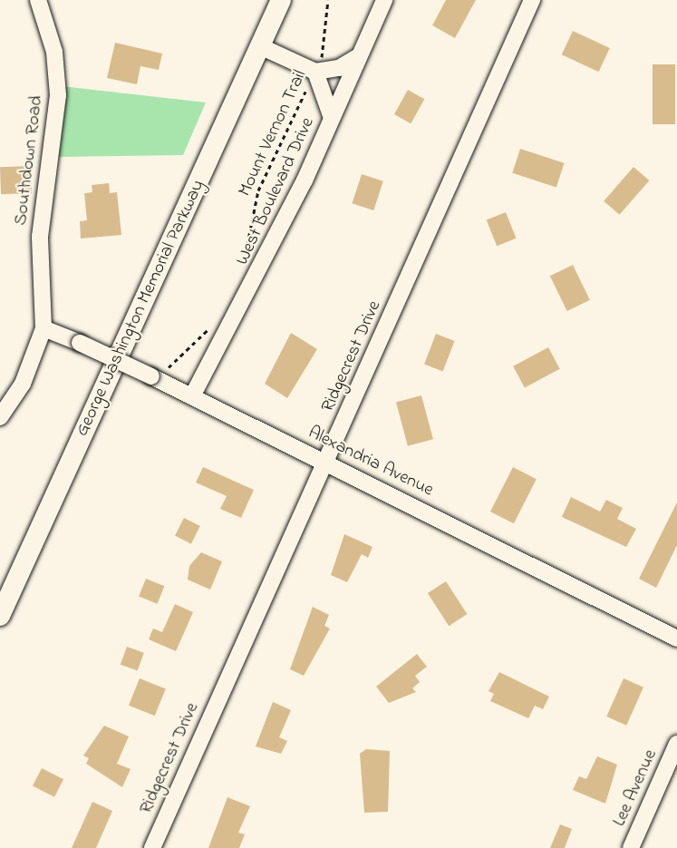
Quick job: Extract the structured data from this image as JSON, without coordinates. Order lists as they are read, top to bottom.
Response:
{
  "streets": {
    "main road": ["George Washington Memorial Parkway"],
    "street": [
      "Southdown Road",
      "West Boulevard Drive",
      "Ridgecrest Drive",
      "Alexandria Avenue",
      "Lee Avenue"
    ],
    "path": ["Mount Vernon Trail"]
  },
  "crossings": [
    ["Southdown Road", "Alexandria Avenue"],
    ["West Boulevard Drive", "Alexandria Avenue"],
    ["Ridgecrest Drive", "Alexandria Avenue"]
  ]
}
